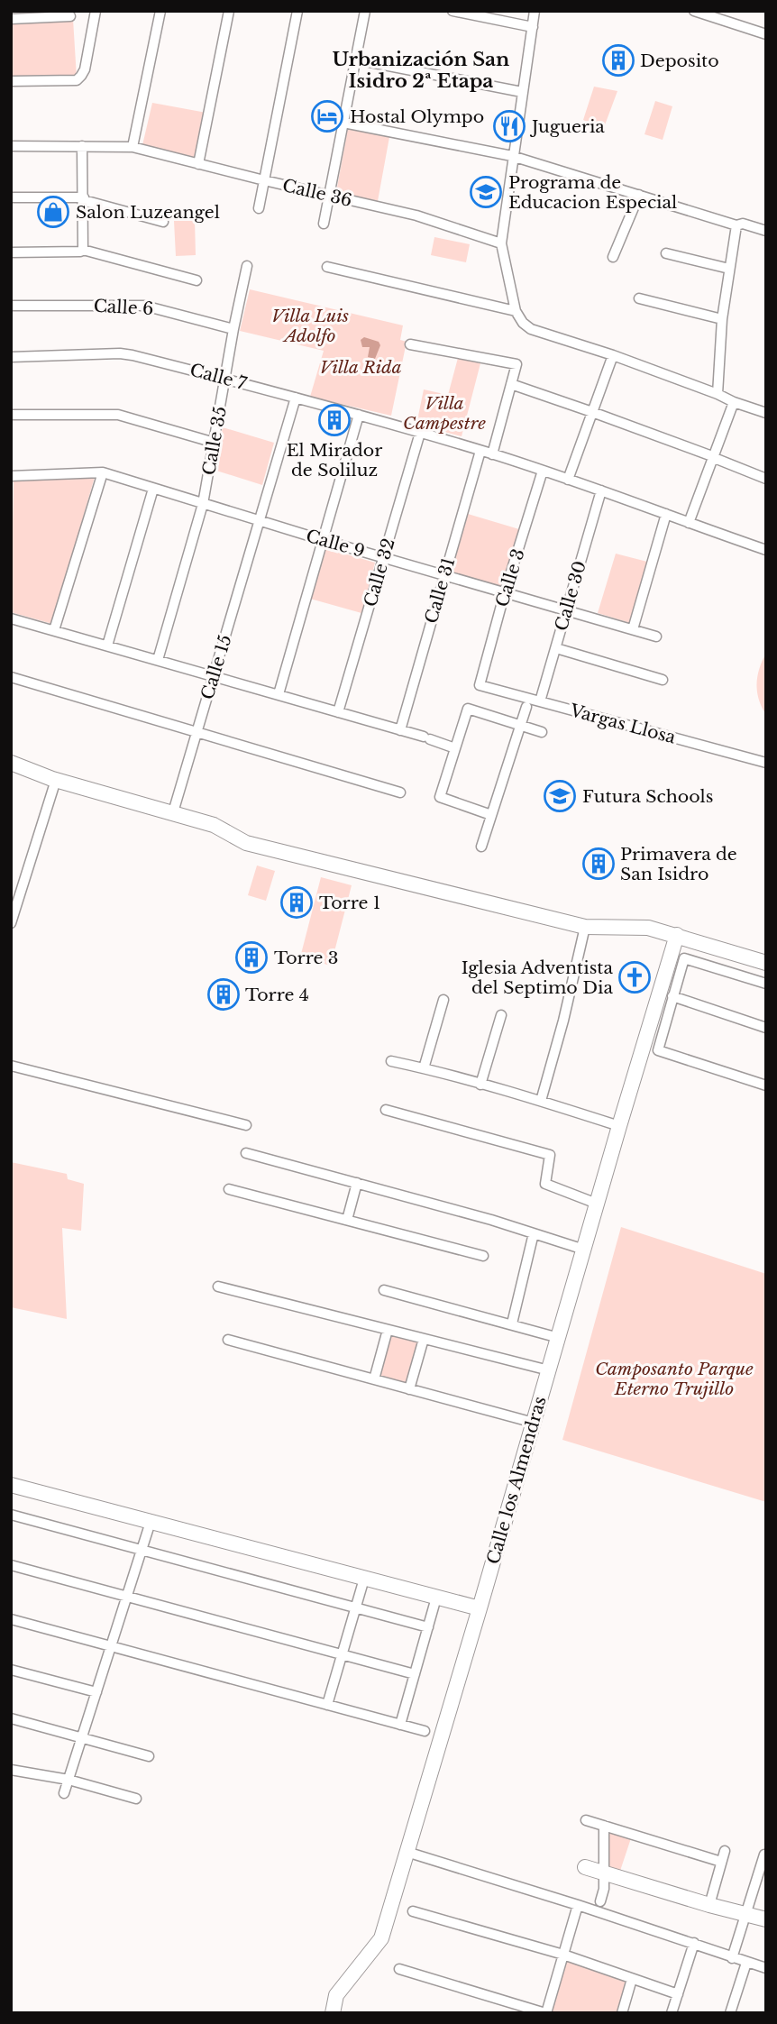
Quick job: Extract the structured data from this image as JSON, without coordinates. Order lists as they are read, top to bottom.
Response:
{
  "streets": {
    "street": [
      "Calle 36",
      "Calle 6",
      "Calle 7",
      "Calle 35",
      "Calle 9",
      "Calle 32",
      "Calle 3",
      "Calle 31",
      "Calle 30",
      "Calle 15",
      "Vargas Llosa",
      "Calle los Almendras"
    ]
  },
  "crossings": [
    ["Calle 6", "Calle 35"],
    ["Calle 7", "Calle 35"],
    ["Calle 7", "Calle 32"],
    ["Calle 7", "Calle 3"],
    ["Calle 7", "Calle 31"],
    ["Calle 7", "Calle 30"],
    ["Calle 7", "Calle 15"],
    ["Calle 35", "Calle 9"],
    ["Calle 9", "Calle 32"],
    ["Calle 9", "Calle 3"],
    ["Calle 9", "Calle 31"],
    ["Calle 9", "Calle 30"],
    ["Calle 9", "Calle 15"],
    ["Calle 3", "Vargas Llosa"],
    ["Calle 30", "Vargas Llosa"]
  ],
  "districts": ["Urbanización San Isidro 2ª Etapa"],
  "parks": [
    "Villa Luis Adolfo",
    "Villa Rida",
    "Villa Campestre",
    "Camposanto Parque Eterno Trujillo"
  ],
  "places": {
    "building": [
      "Deposito",
      "El Mirador de Soliluz",
      "Primavera de San Isidro",
      "Torre 1",
      "Torre 3",
      "Torre 4"
    ],
    "hotel": ["Hostal Olympo"],
    "restaurant": ["Jugueria"],
    "school or university": ["Programa de Educacion Especial", "Futura Schools"],
    "shop": ["Salon Luzeangel"],
    "church": ["Iglesia Adventista del Septimo Dia"]
  }
}
